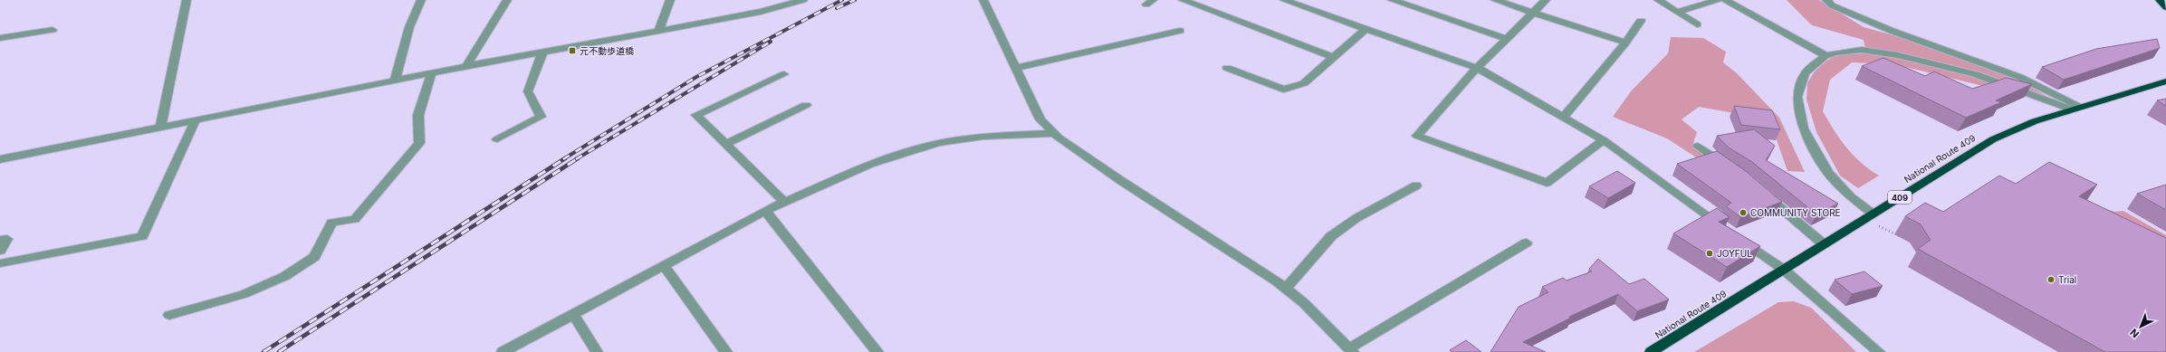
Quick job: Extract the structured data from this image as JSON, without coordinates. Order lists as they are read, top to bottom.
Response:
{
  "streets": {
    "highway": ["National Route 409", "409"]
  },
  "places": {
    "transit": ["元不動歩道橋"],
    "other": ["COMMUNITY STORE", "JOYFUL", "Trial"]
  },
  "north": "bottom left"
}
